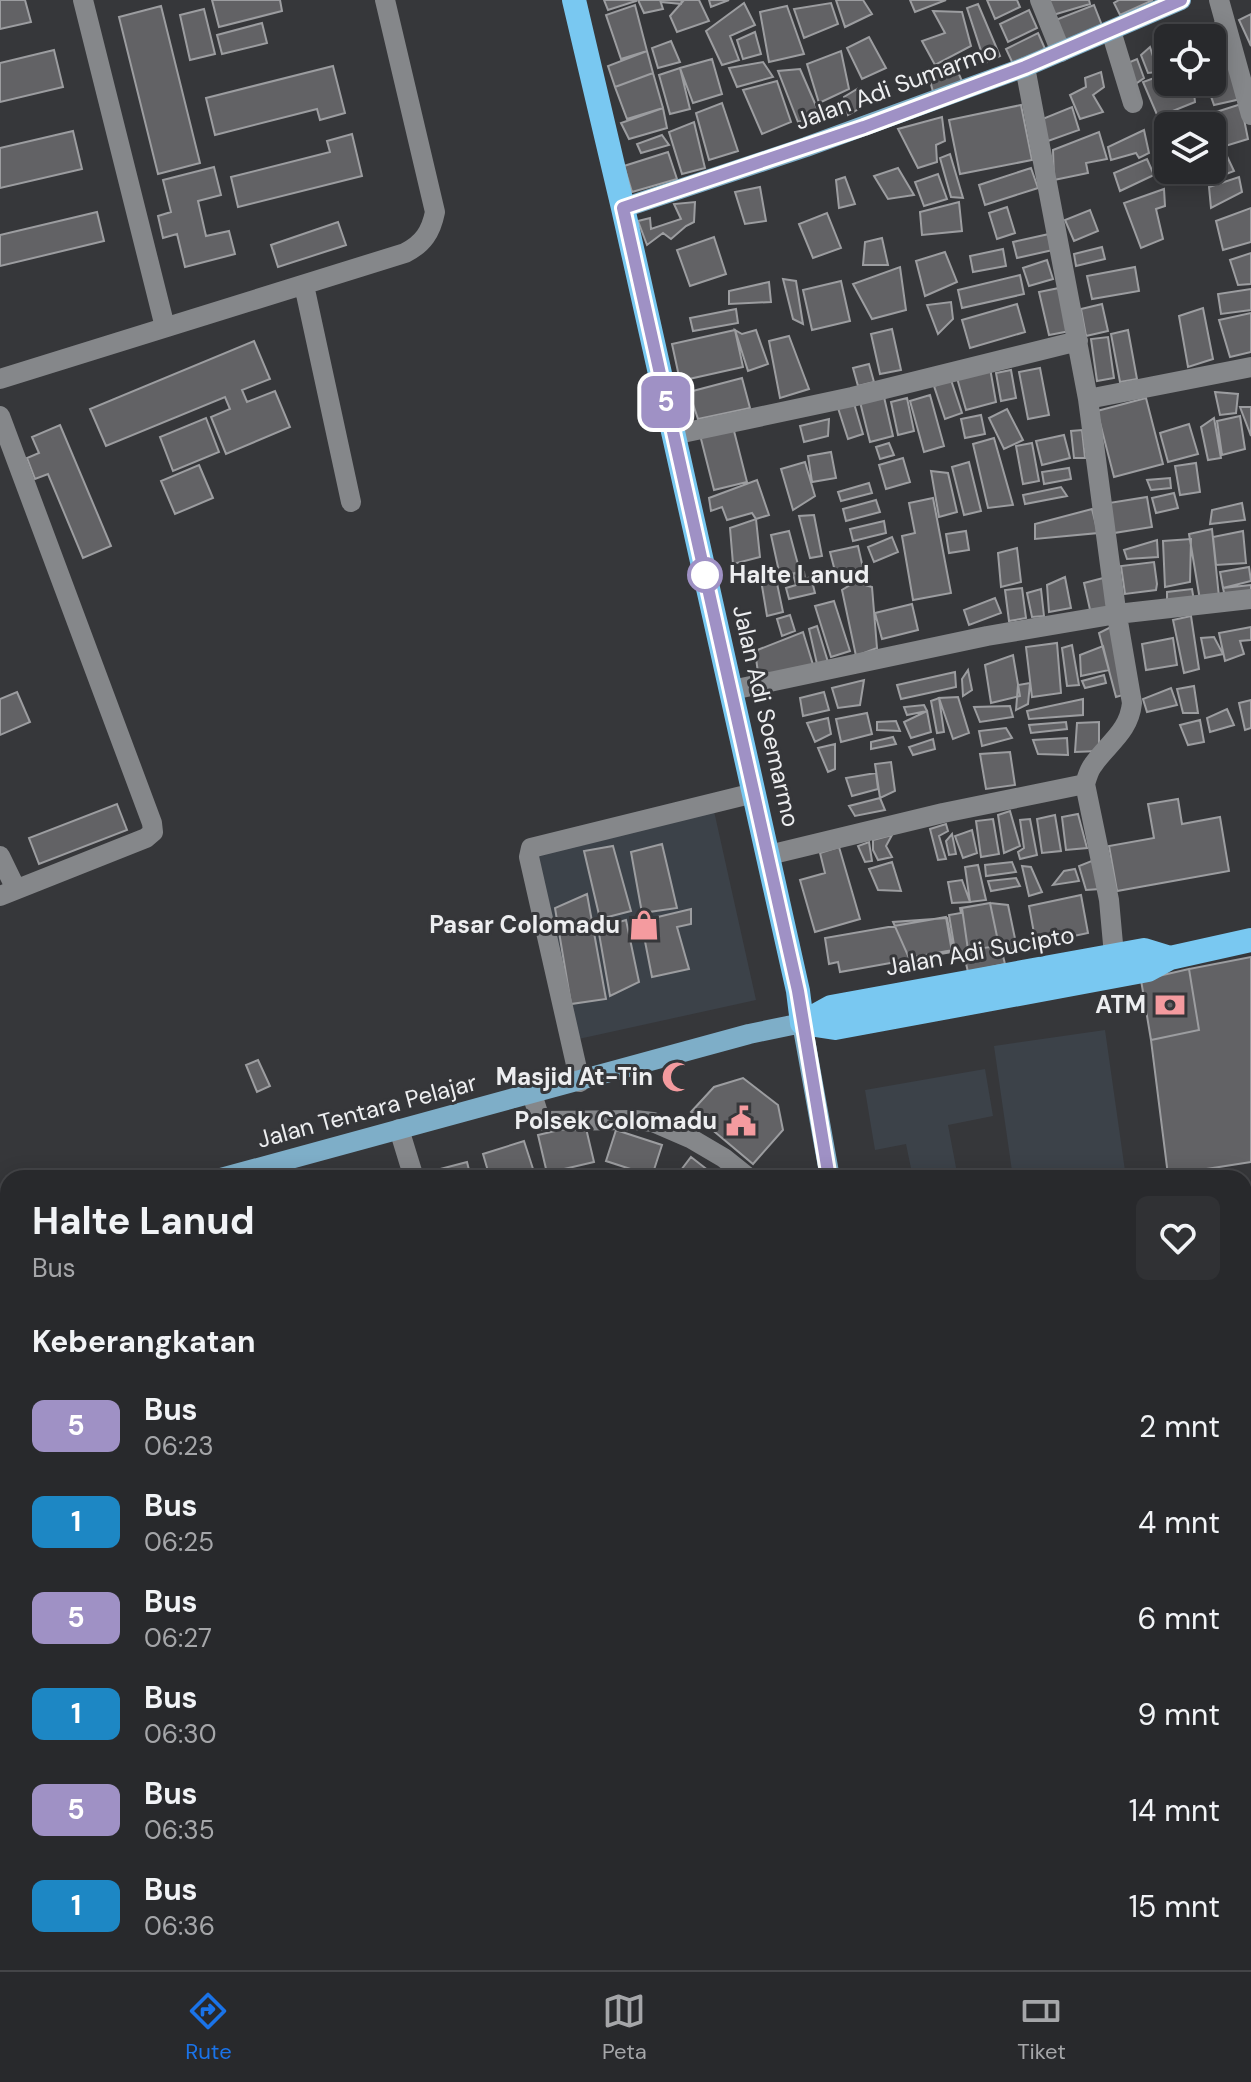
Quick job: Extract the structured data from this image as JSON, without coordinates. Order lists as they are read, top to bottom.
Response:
{
  "streets": {
    "highway": ["Jalan Adi Soemarmo", "Jalan Adi Sucipto"],
    "main road": ["Jalan Adi Sumarmo", "Jalan Tentara Pelajar"]
  },
  "crossings": [
    ["Jalan Adi Sumarmo", "Jalan Adi Soemarmo"],
    ["Jalan Adi Soemarmo", "Jalan Adi Sucipto"],
    ["Jalan Adi Sucipto", "Jalan Tentara Pelajar"]
  ],
  "places": {
    "other": ["Halte Lanud"],
    "shop": ["Pasar Colomadu"],
    "bank": ["ATM"],
    "mosque": ["Masjid At-Tin"],
    "public building": ["Polsek Colomadu"]
  },
  "lines": ["bus line 5"],
  "page": {
    "on_map": "5",
    "heading": [
      ["Halte Lanud", "Bus"],
      "Keberangkatan"
    ],
    "list": [
      {
        "mark": "5",
        "name": "Bus",
        "note": "06:23",
        "value": "2 mnt"
      },
      {
        "mark": "1",
        "name": "Bus",
        "note": "06:25",
        "value": "4 mnt"
      },
      {
        "mark": "5",
        "name": "Bus",
        "note": "06:27",
        "value": "6 mnt"
      },
      {
        "mark": "1",
        "name": "Bus",
        "note": "06:30",
        "value": "9 mnt"
      },
      {
        "mark": "5",
        "name": "Bus",
        "note": "06:35",
        "value": "14 mnt"
      },
      {
        "mark": "1",
        "name": "Bus",
        "note": "06:36",
        "value": "15 mnt"
      }
    ],
    "tabs": ["Rute", "Peta", "Tiket"]
  }
}
